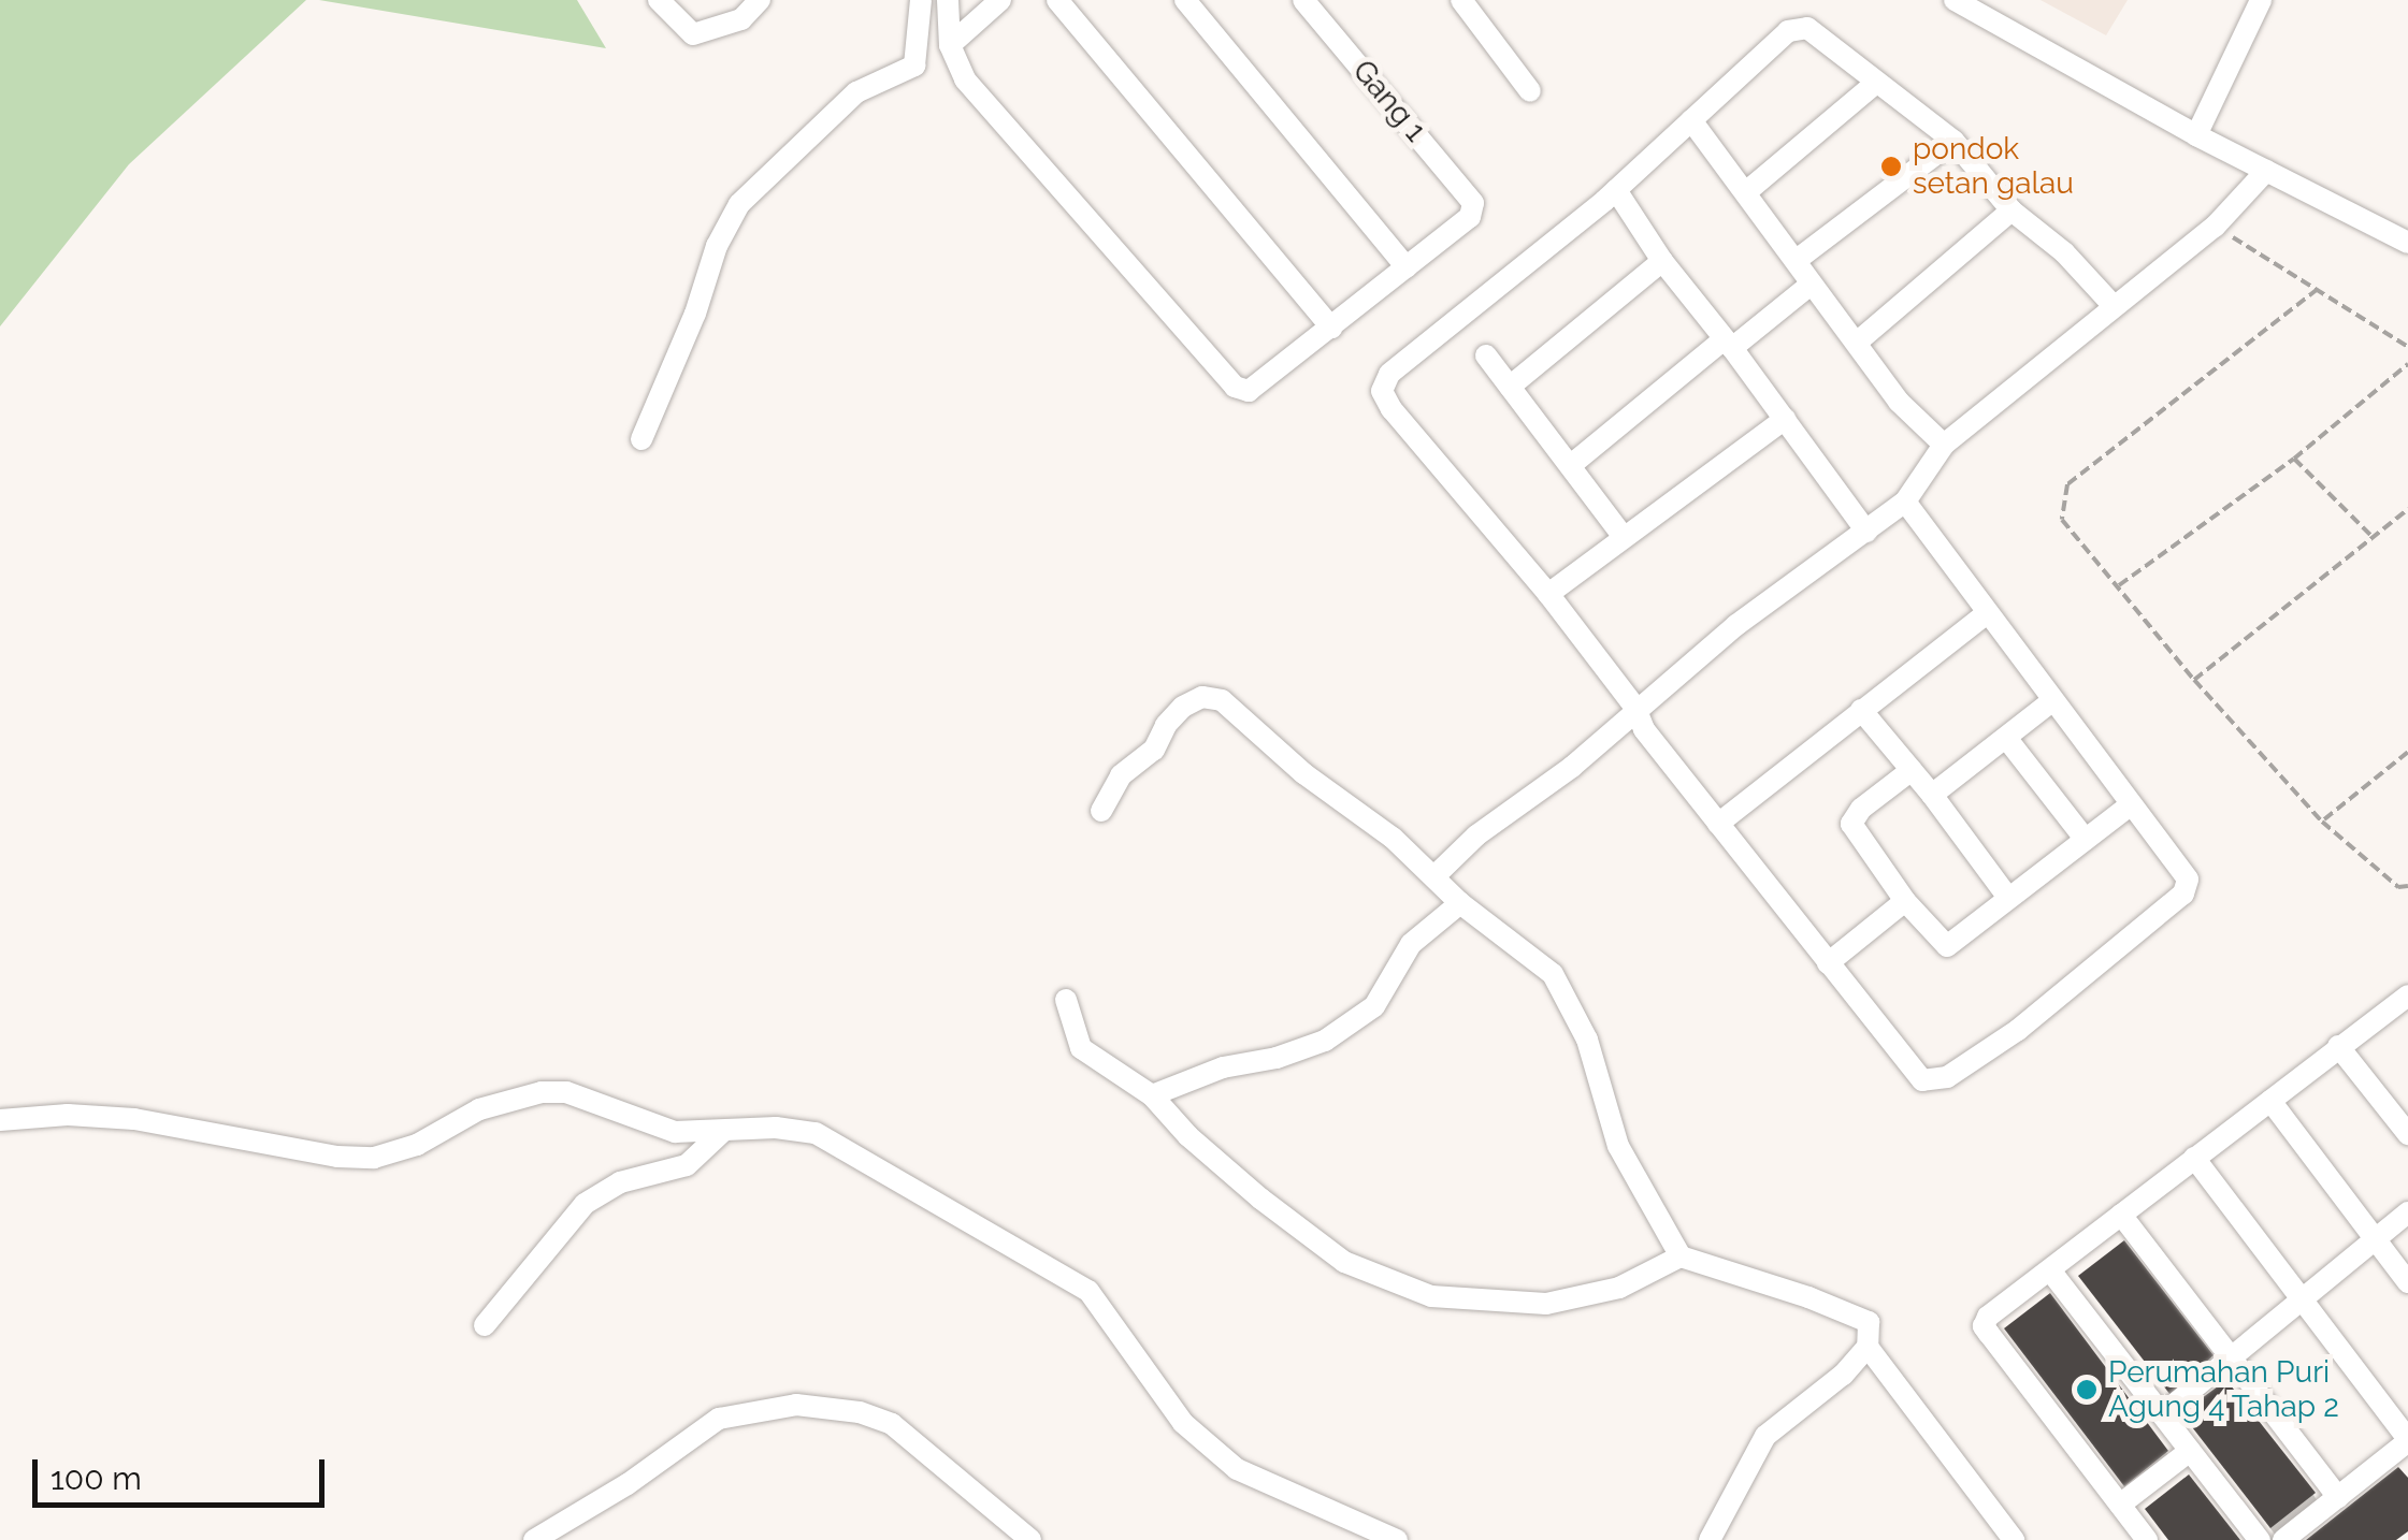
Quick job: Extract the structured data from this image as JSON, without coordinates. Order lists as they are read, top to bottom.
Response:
{
  "streets": {
    "street": ["Gang 1"]
  },
  "places": ["pondok setan galau", "Perumahan Puri Agung 4 Tahap 2"],
  "scale_bar": "100 m"
}
